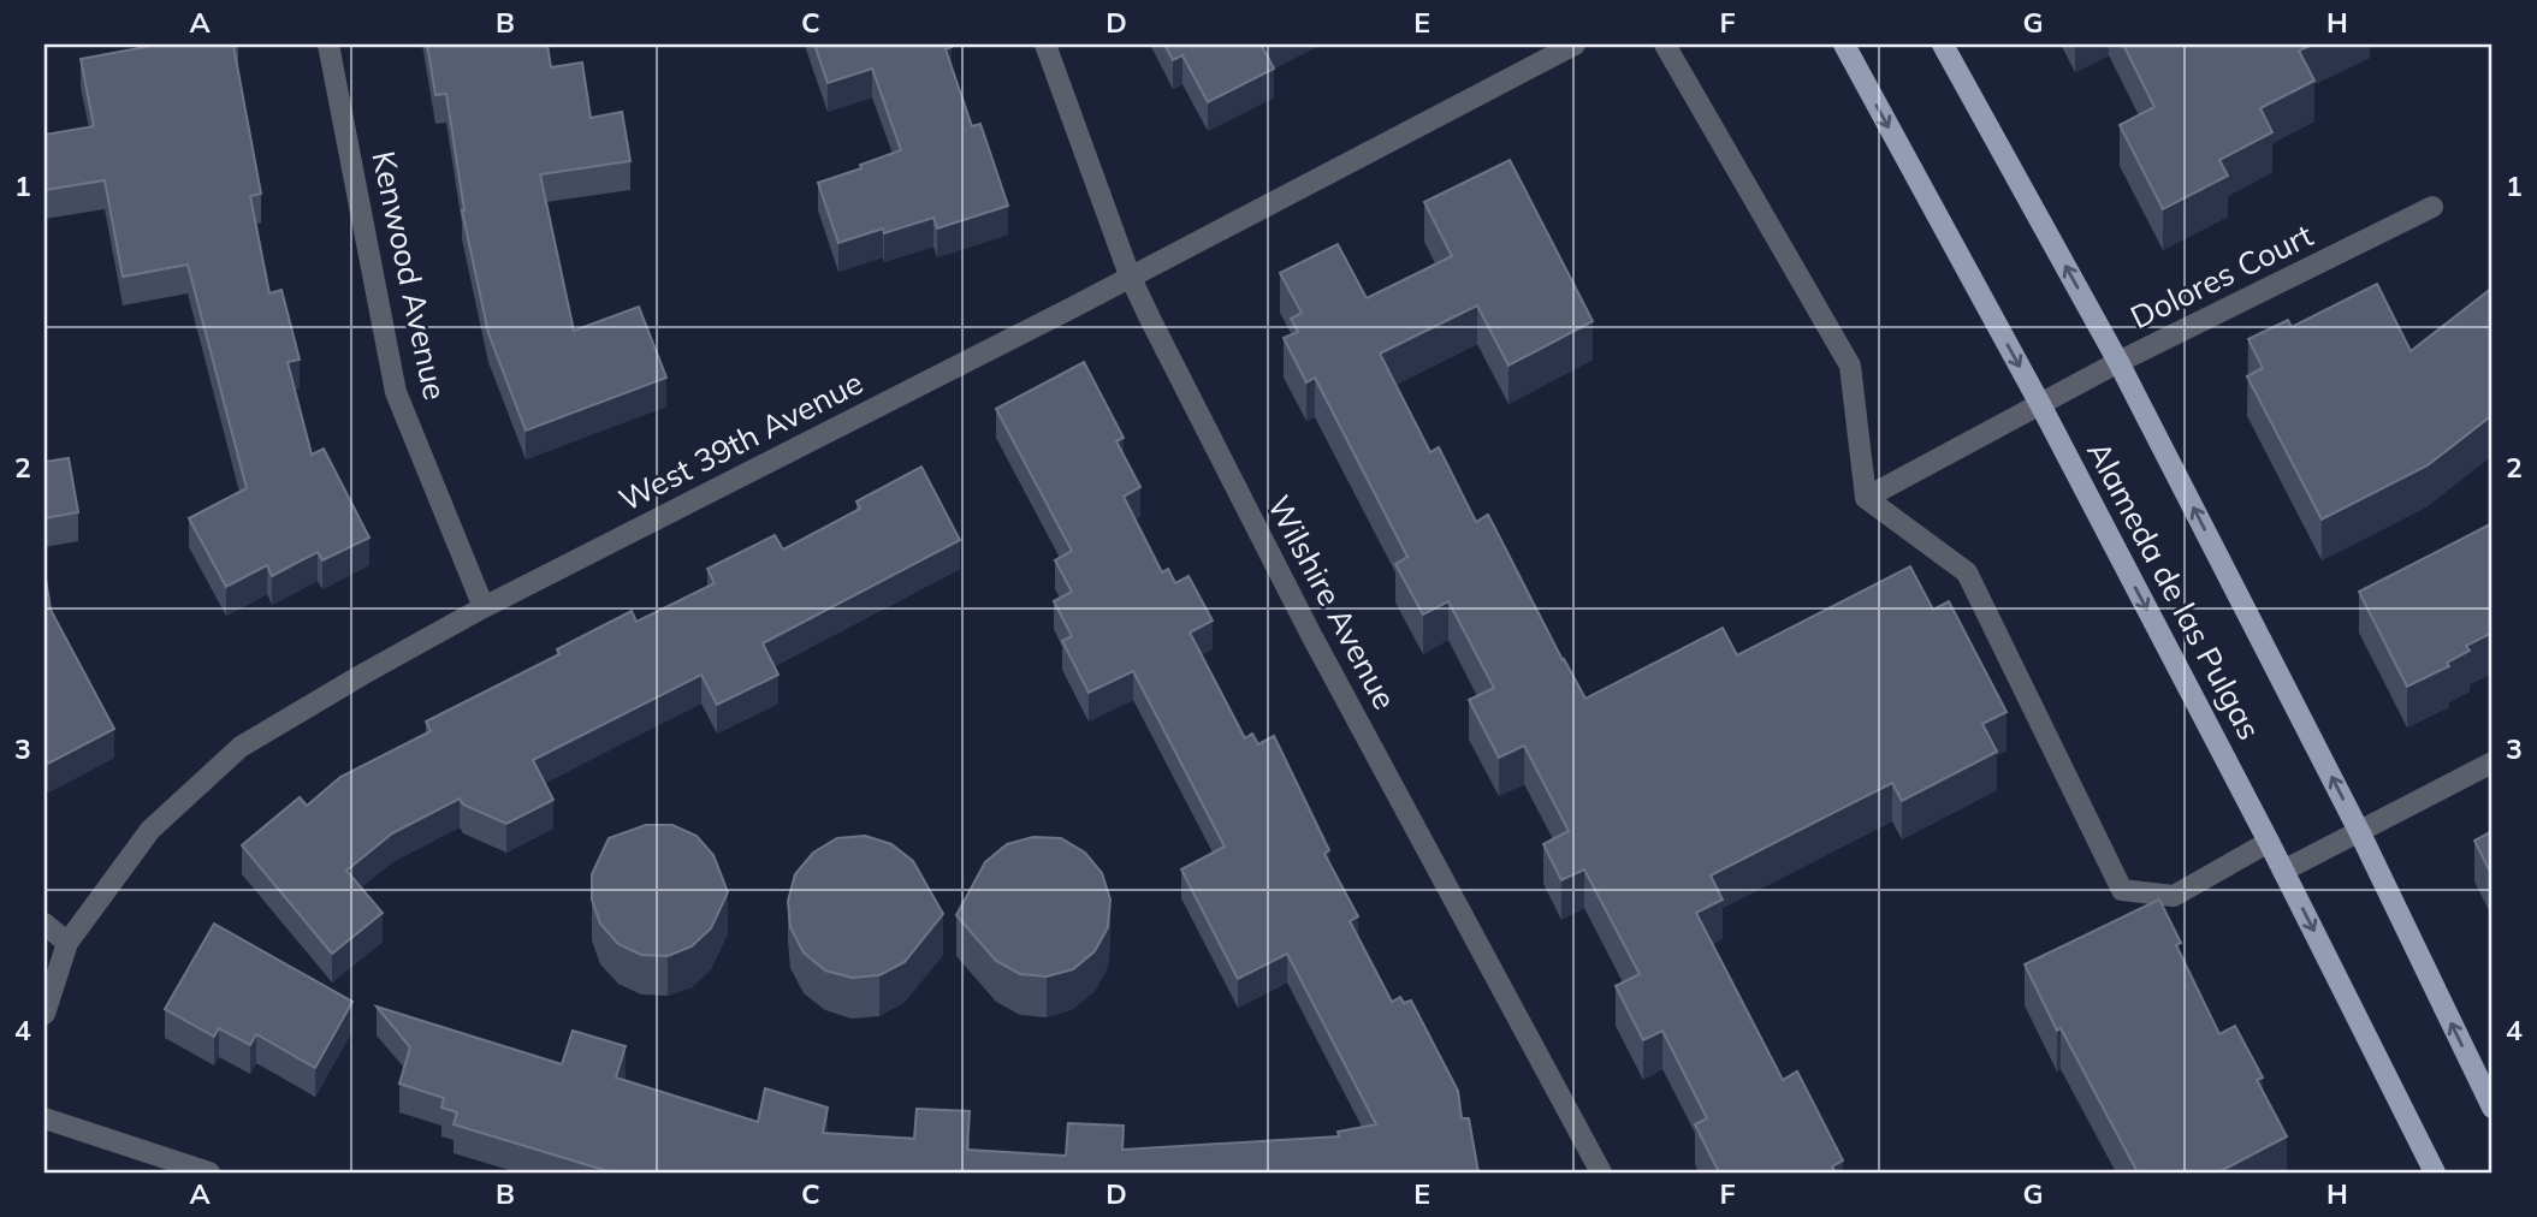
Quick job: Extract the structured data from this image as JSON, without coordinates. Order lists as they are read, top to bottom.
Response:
{
  "streets": {
    "main road": ["Alameda de las Pulgas"],
    "street": [
      "Kenwood Avenue",
      "Dolores Court",
      "West 39th Avenue",
      "Wilshire Avenue"
    ]
  },
  "crossings": [
    ["Kenwood Avenue", "West 39th Avenue"],
    ["Dolores Court", "Alameda de las Pulgas"],
    ["West 39th Avenue", "Wilshire Avenue"]
  ],
  "grid": {
    "columns": [
      "A",
      "B",
      "C",
      "D",
      "E",
      "F",
      "G",
      "H"
    ],
    "rows": [
      "1",
      "2",
      "3",
      "4"
    ]
  }
}
